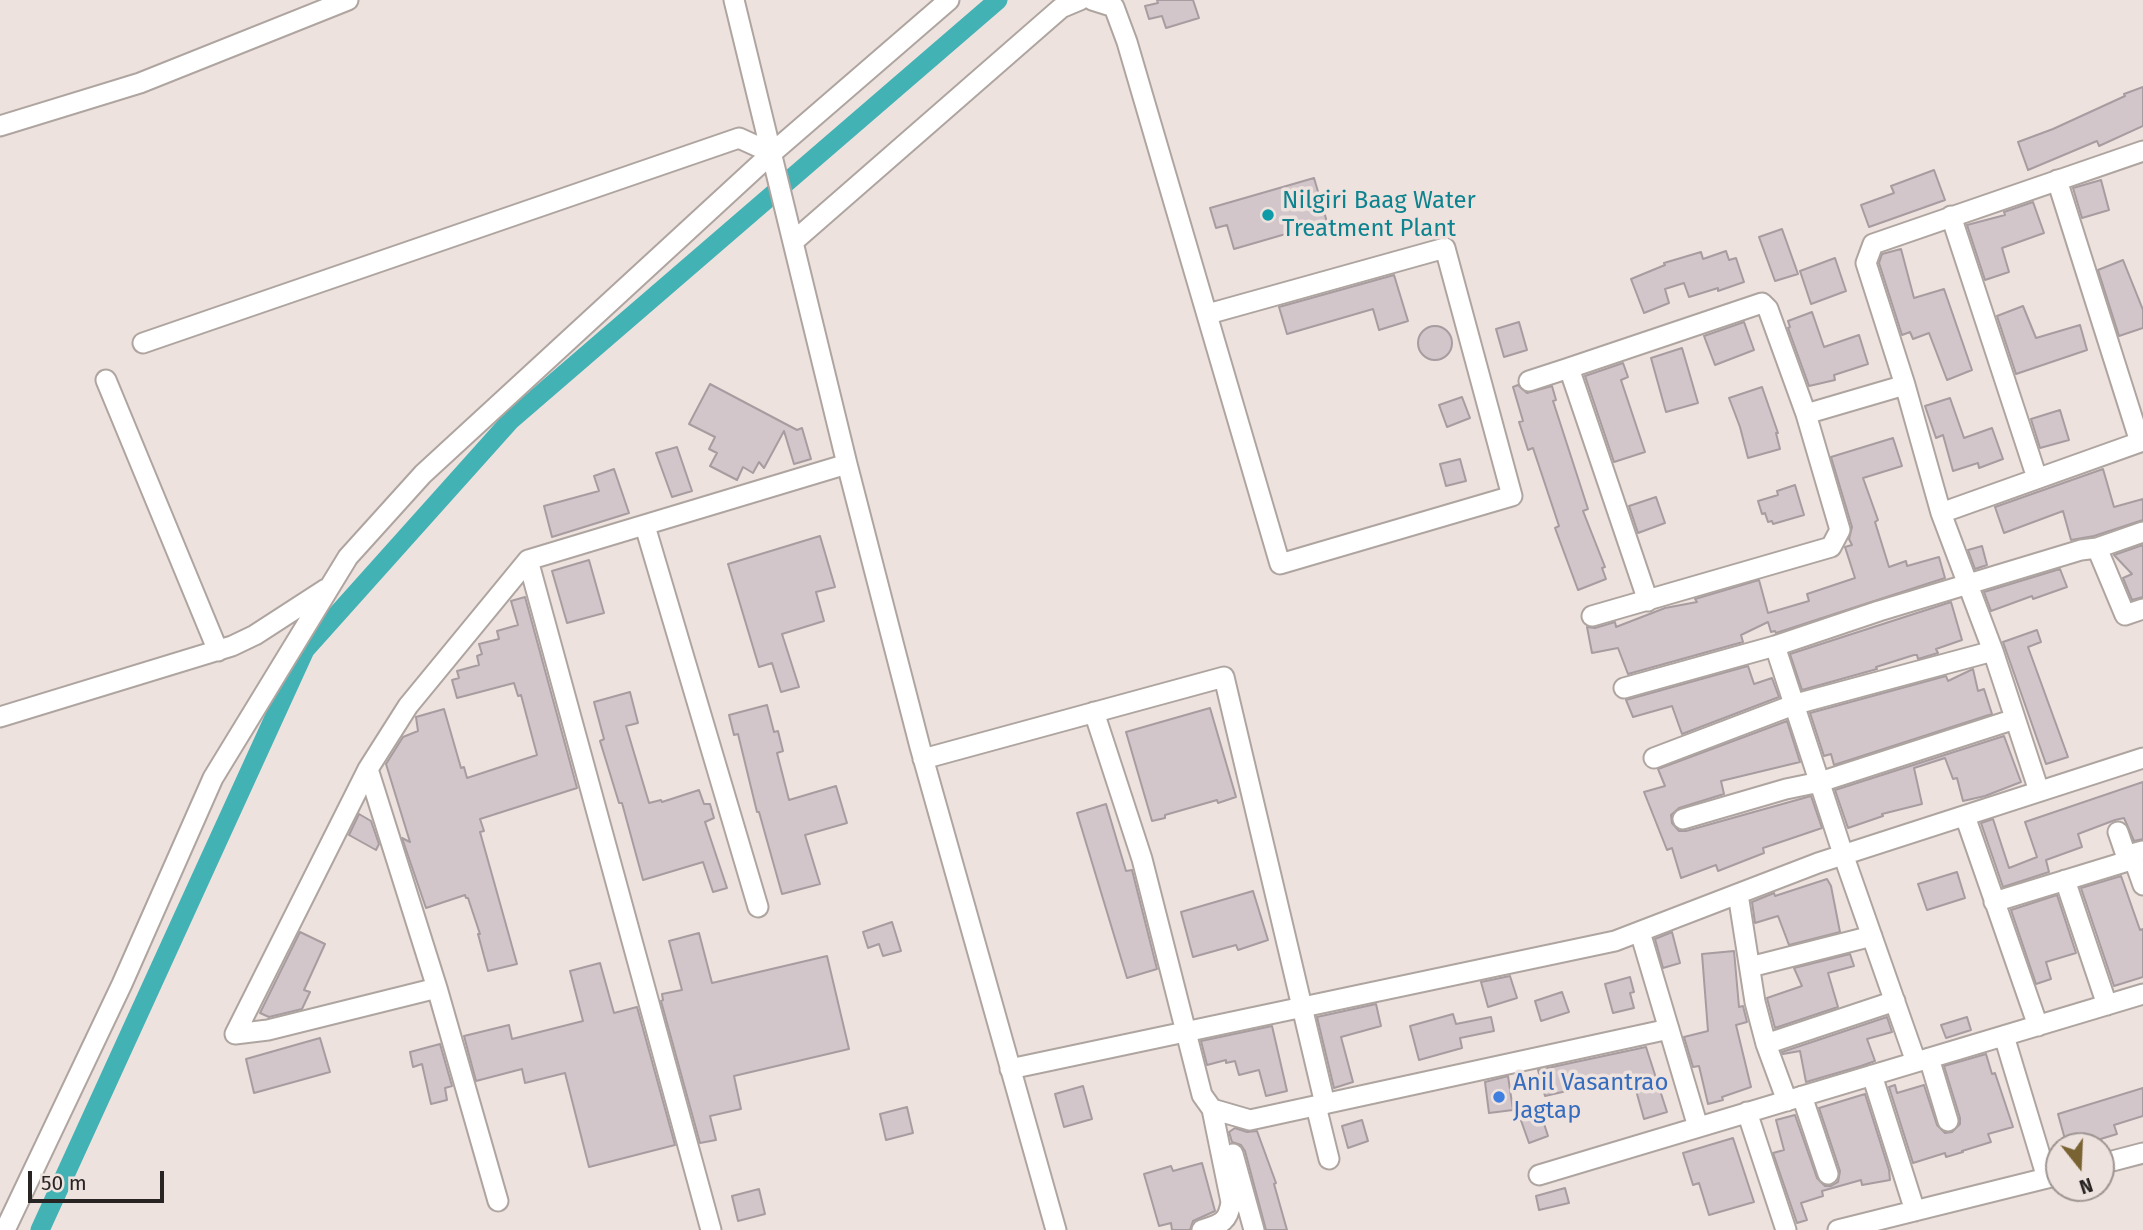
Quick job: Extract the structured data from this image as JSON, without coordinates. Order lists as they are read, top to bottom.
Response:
{
  "places": ["Nilgiri Baag Water Treatment Plant", "Anil Vasantrao Jagtap"],
  "scale_bar": "50 m",
  "north": "bottom"
}
